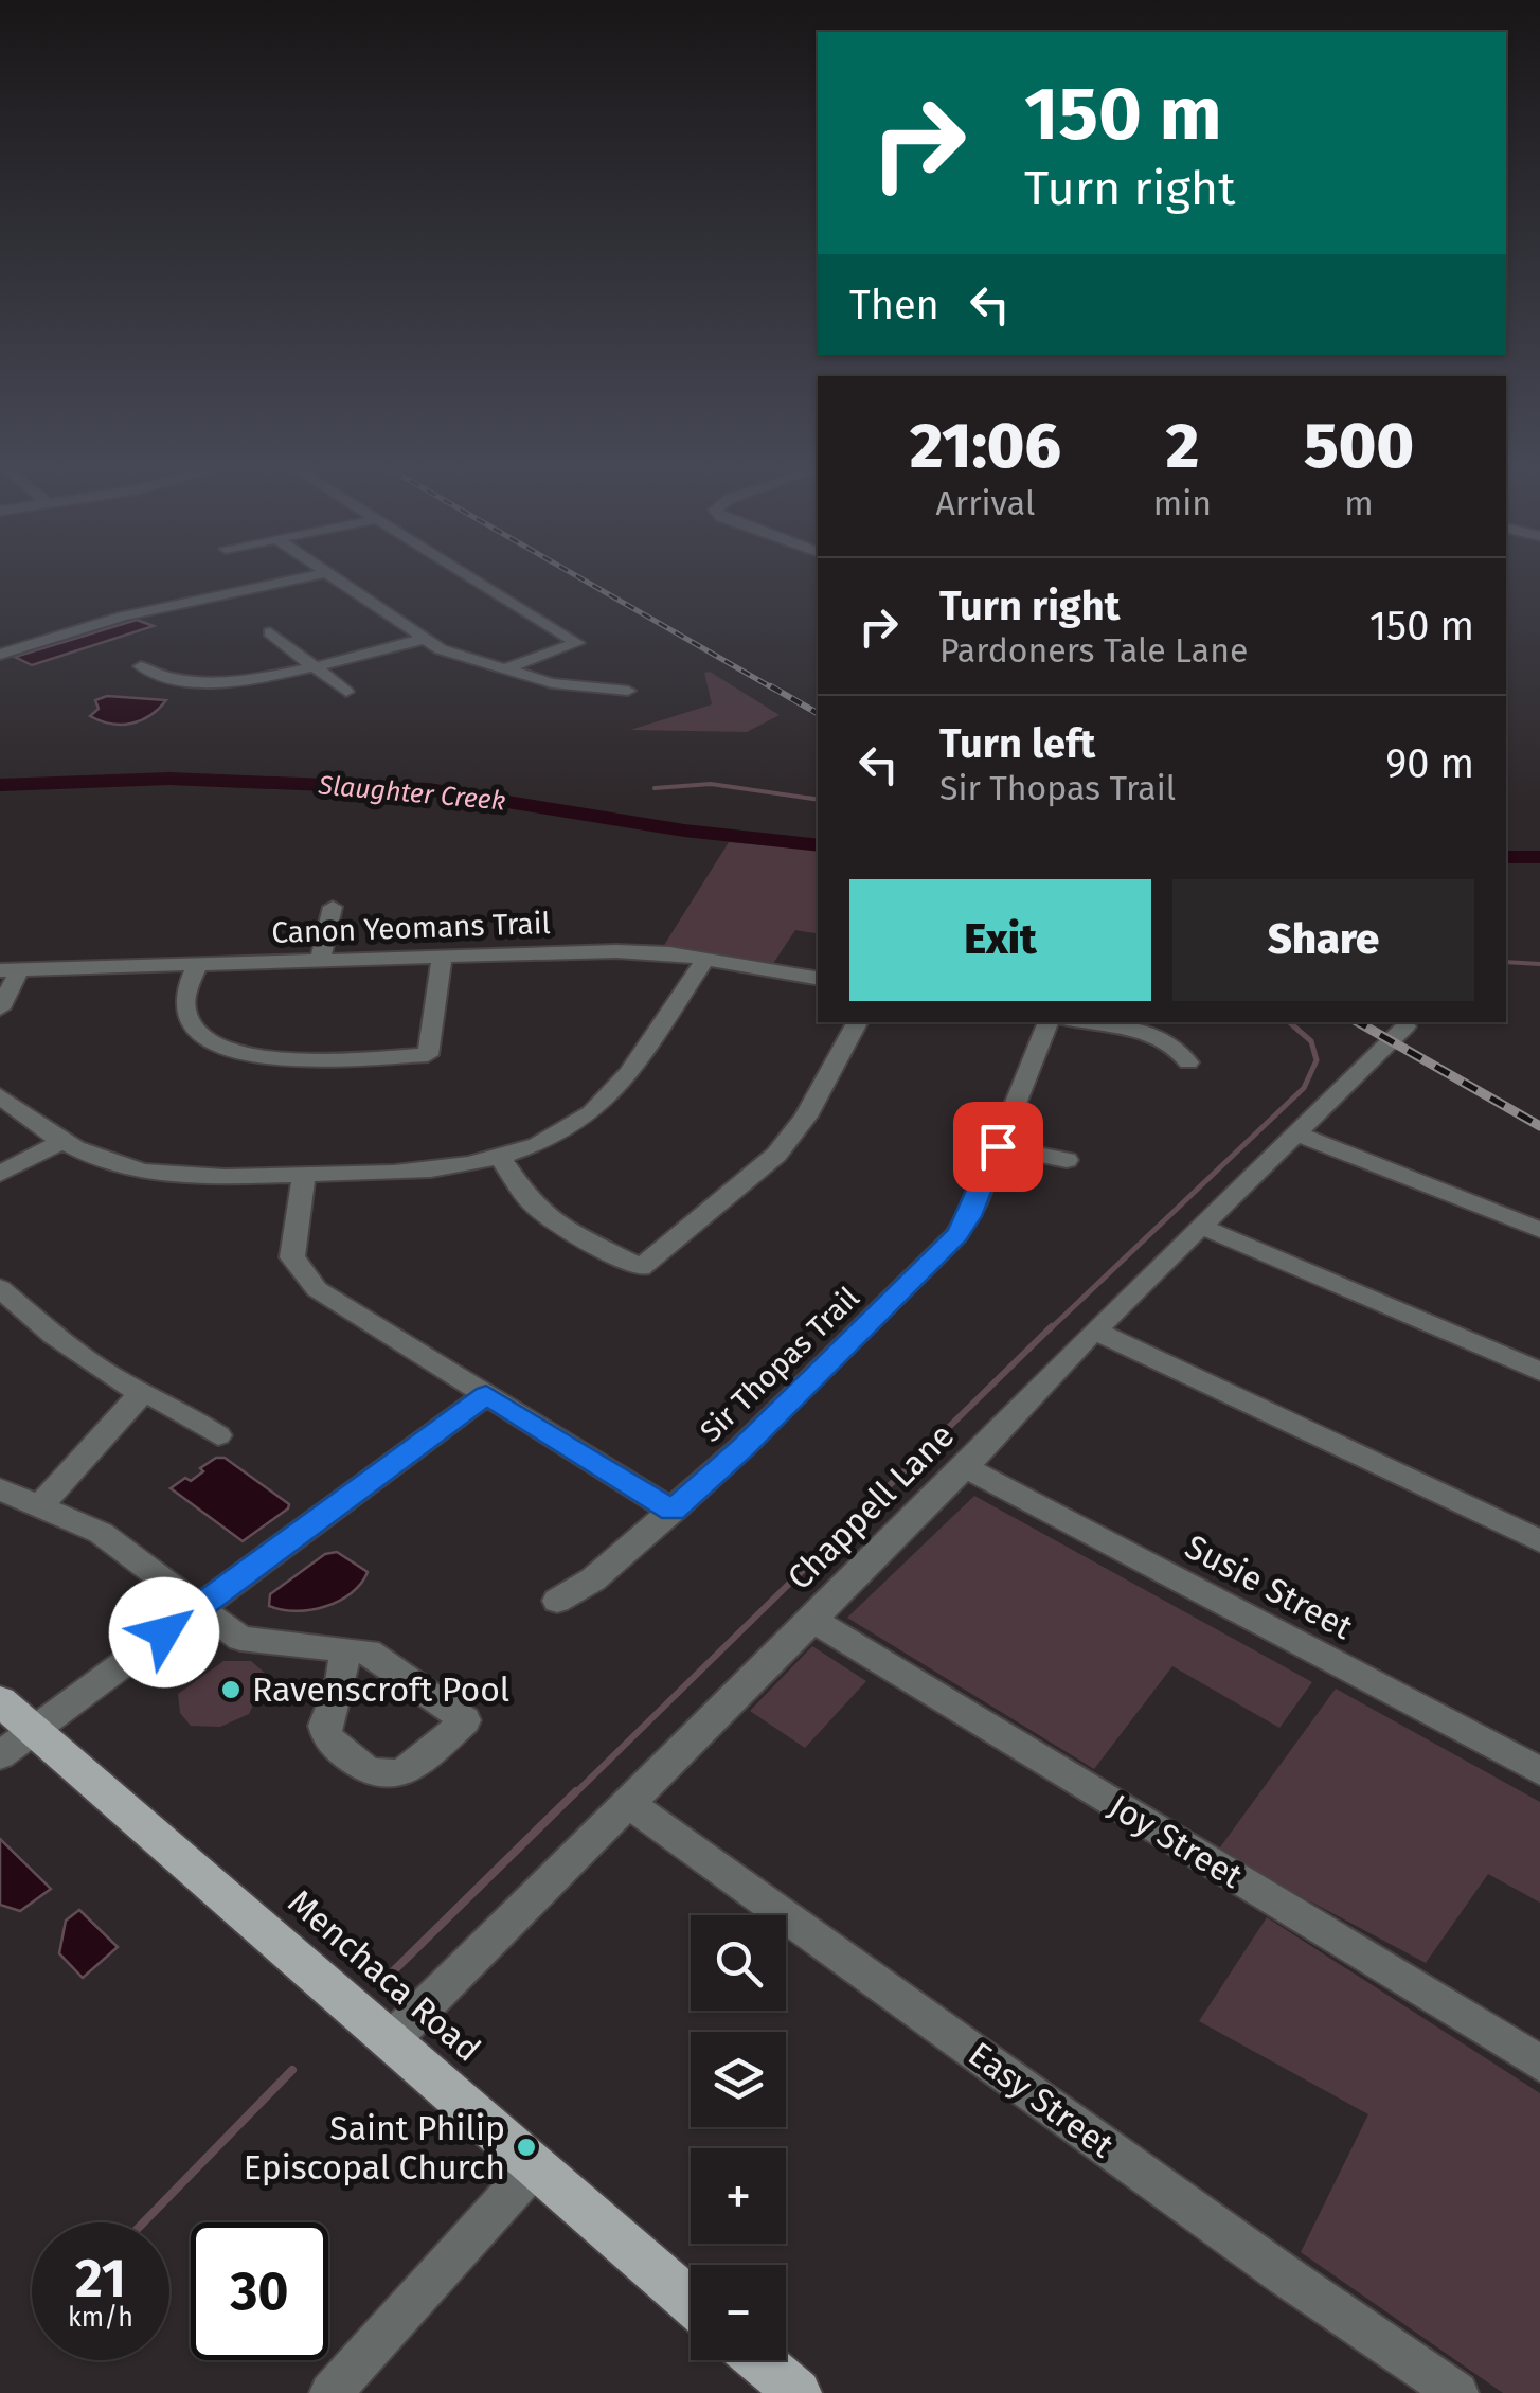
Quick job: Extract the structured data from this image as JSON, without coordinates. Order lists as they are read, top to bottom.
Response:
{
  "streets": {
    "main road": ["Menchaca Road"],
    "street": [
      "Canon Yeomans Trail",
      "Sir Thopas Trail",
      "Chappell Lane",
      "Susie Street",
      "Joy Street",
      "Easy Street"
    ]
  },
  "crossings": [
    ["Chappell Lane", "Susie Street"],
    ["Chappell Lane", "Joy Street"],
    ["Chappell Lane", "Menchaca Road"],
    ["Chappell Lane", "Easy Street"]
  ],
  "water": ["Slaughter Creek"],
  "places": ["Ravenscroft Pool", "Saint Philip Episcopal Church"],
  "page": {
    "turn": ["150 m", "Turn right"],
    "then": "Then",
    "eta": [
      "21:06",
      "Arrival",
      "2",
      "min",
      "500",
      "m"
    ],
    "list": [
      {
        "name": "Turn right",
        "note": "Pardoners Tale Lane",
        "value": "150 m"
      },
      {
        "name": "Turn left",
        "note": "Sir Thopas Trail",
        "value": "90 m"
      }
    ],
    "buttons": ["Exit", "Share"],
    "map_buttons": ["+", "−"],
    "speed": "21 km/h",
    "limit": "30"
  }
}
